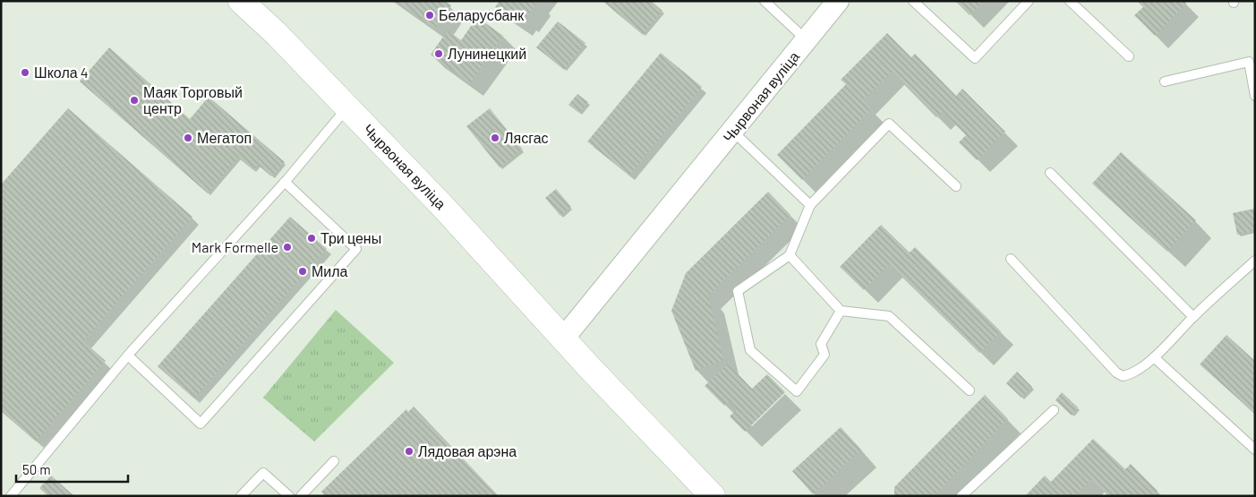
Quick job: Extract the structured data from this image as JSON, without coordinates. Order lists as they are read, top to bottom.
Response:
{
  "streets": {
    "main road": ["Чырвоная вуліца"]
  },
  "places": [
    "Беларусбанк",
    "Лунинецкий",
    "Школа 4",
    "Маяк Торговый центр",
    "Мегатоп",
    "Лясгас",
    "Три цены",
    "Mark Formelle",
    "Мила",
    "Лядовая арэна"
  ],
  "scale_bar": "50 m"
}
